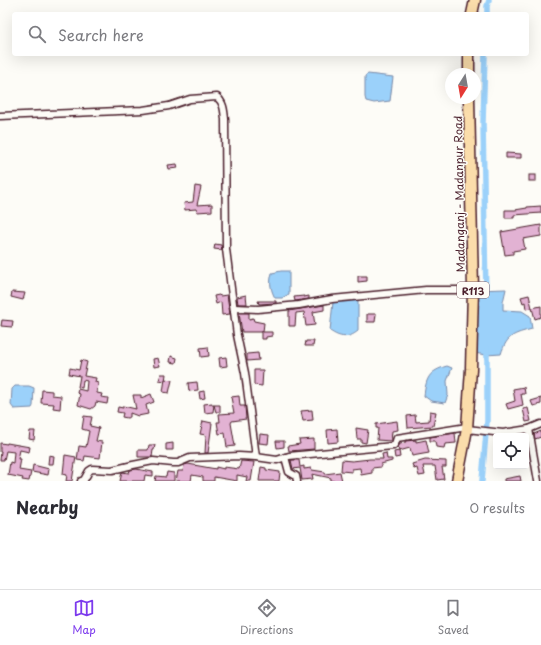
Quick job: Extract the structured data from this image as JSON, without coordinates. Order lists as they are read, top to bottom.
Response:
{
  "streets": {
    "main road": ["Madanganj - Madanpur Road", "R113"]
  },
  "north": "bottom",
  "page": {
    "search": "Search here",
    "heading": ["Nearby", "0 results"],
    "nav": ["Map", "Directions", "Saved"]
  }
}
